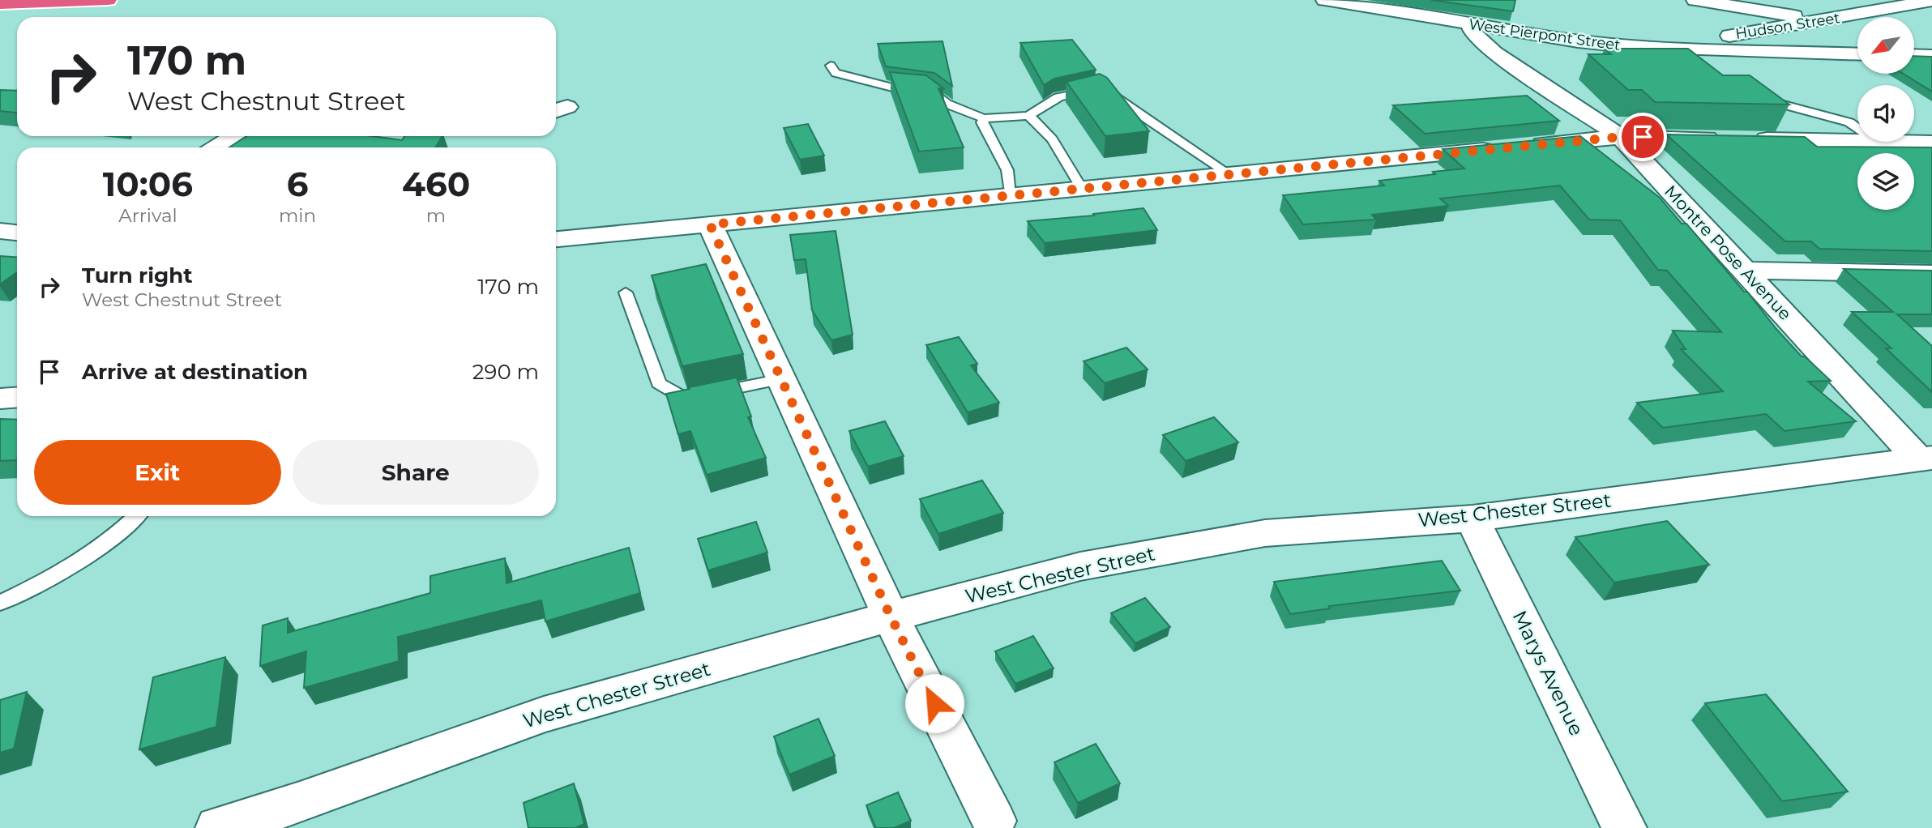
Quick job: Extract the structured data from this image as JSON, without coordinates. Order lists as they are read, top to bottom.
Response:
{
  "streets": {
    "street": [
      "Hudson Street",
      "West Pierpont Street",
      "Montre Pose Avenue",
      "West Chester Street",
      "Marys Avenue"
    ]
  },
  "crossings": [
    ["Hudson Street", "West Pierpont Street"],
    ["West Pierpont Street", "Montre Pose Avenue"],
    ["Montre Pose Avenue", "West Chester Street"],
    ["West Chester Street", "Marys Avenue"]
  ],
  "north": "bottom left",
  "page": {
    "turn": ["170 m", "West Chestnut Street"],
    "eta": [
      "10:06",
      "Arrival",
      "6",
      "min",
      "460",
      "m"
    ],
    "list": [
      {
        "name": "Turn right",
        "note": "West Chestnut Street",
        "value": "170 m"
      },
      {
        "name": "Arrive at destination",
        "value": "290 m"
      }
    ],
    "buttons": ["Exit", "Share"]
  }
}
